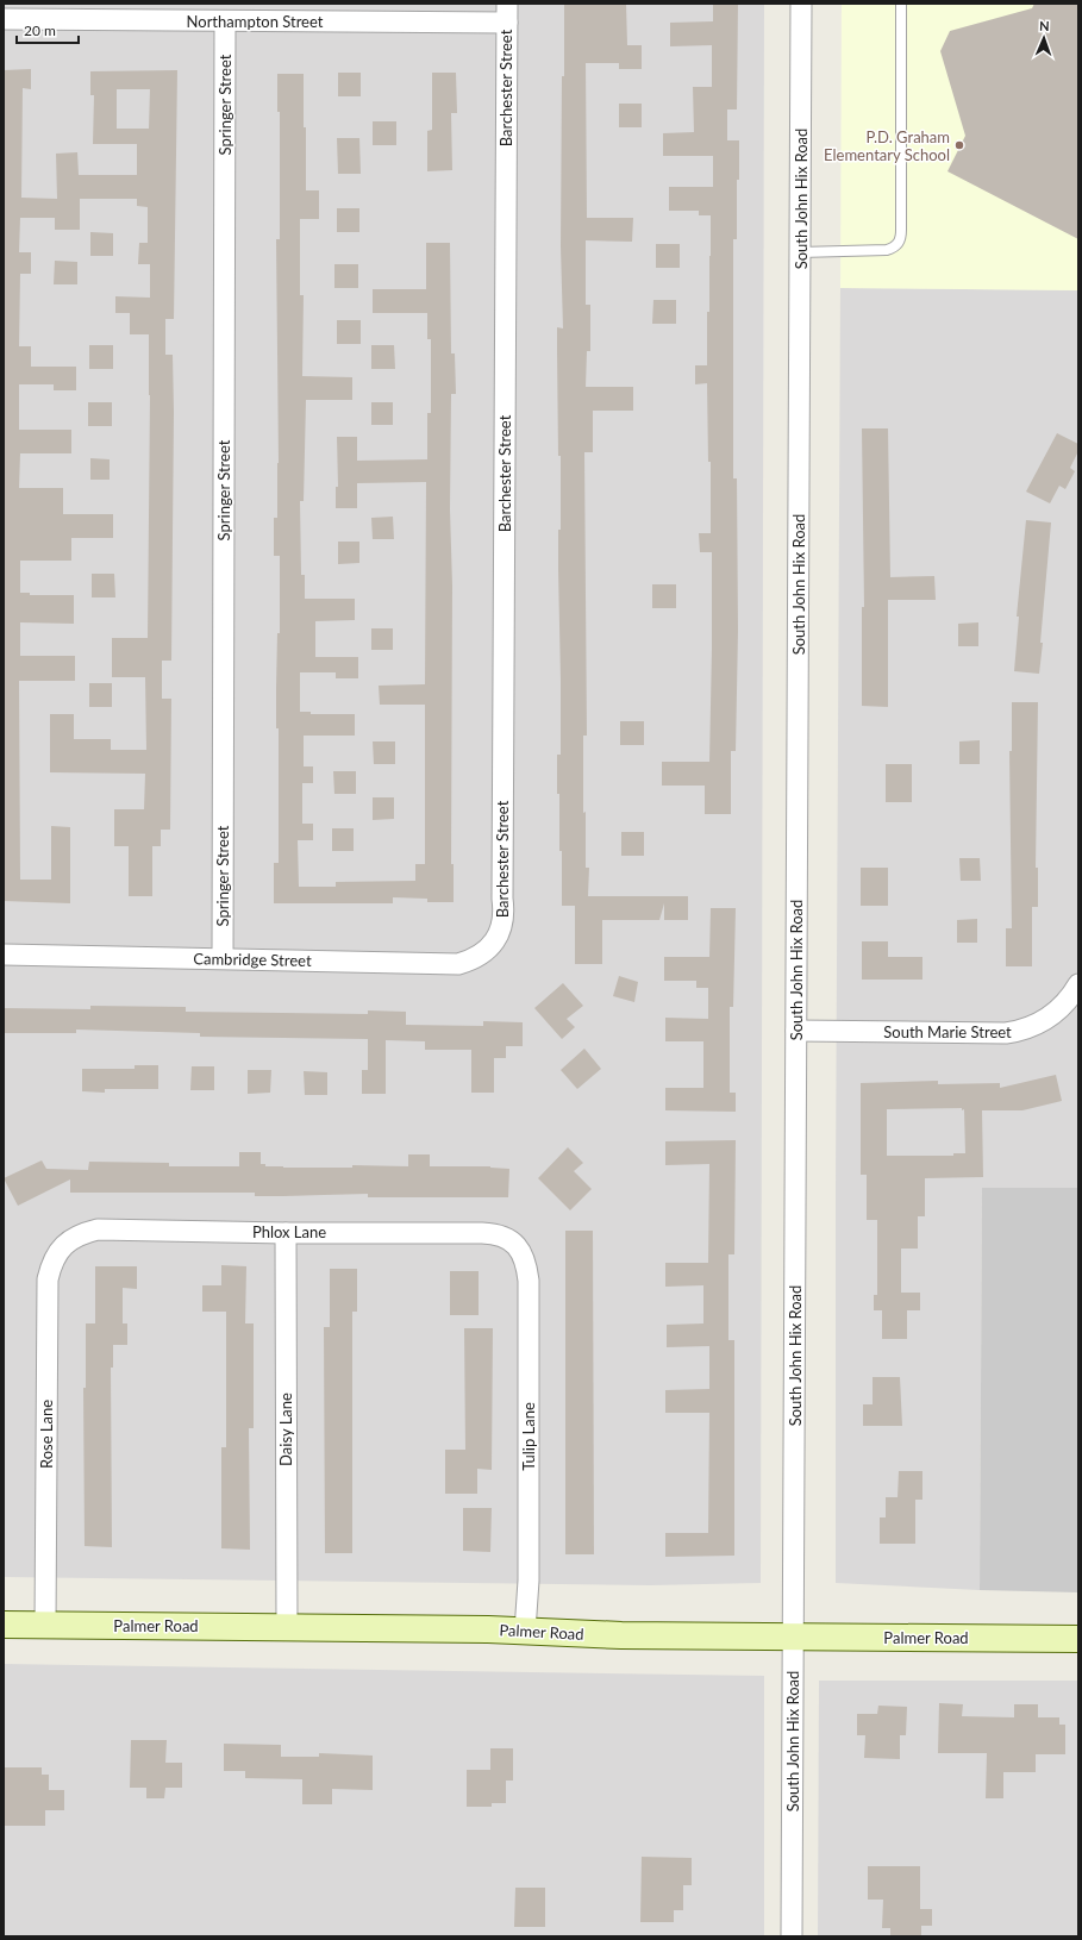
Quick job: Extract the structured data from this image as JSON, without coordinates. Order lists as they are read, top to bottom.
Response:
{
  "streets": {
    "street": [
      "Northampton Street",
      "Barchester Street",
      "Springer Street",
      "South John Hix Road",
      "Cambridge Street",
      "South Marie Street",
      "Phlox Lane",
      "Daisy Lane",
      "Rose Lane",
      "Tulip Lane",
      "Palmer Road"
    ]
  },
  "crossings": [
    ["Northampton Street", "Barchester Street"],
    ["Northampton Street", "Springer Street"],
    ["Barchester Street", "Cambridge Street"],
    ["Springer Street", "Cambridge Street"],
    ["South John Hix Road", "South Marie Street"],
    ["South John Hix Road", "Palmer Road"],
    ["Phlox Lane", "Daisy Lane"],
    ["Phlox Lane", "Rose Lane"],
    ["Phlox Lane", "Tulip Lane"],
    ["Daisy Lane", "Palmer Road"],
    ["Rose Lane", "Palmer Road"],
    ["Tulip Lane", "Palmer Road"]
  ],
  "places": ["P.D. Graham Elementary School"],
  "scale_bar": "20 m",
  "north": "top"
}
